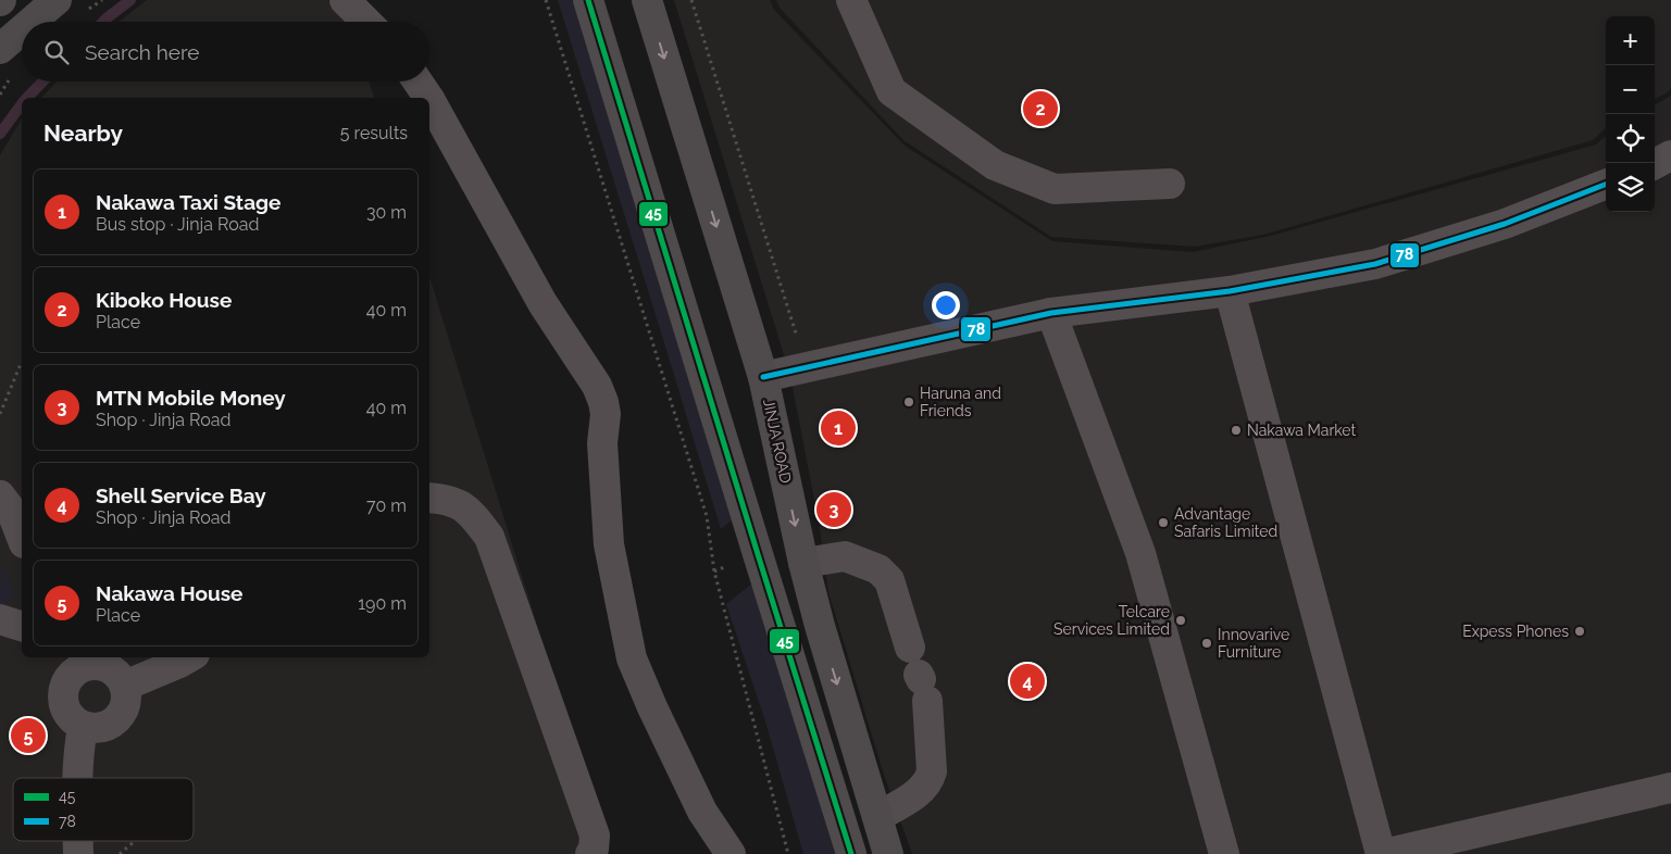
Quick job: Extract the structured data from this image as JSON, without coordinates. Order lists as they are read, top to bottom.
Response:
{
  "streets": {
    "highway": ["JINJA ROAD"]
  },
  "places": [
    "Haruna and Friends",
    "Nakawa Market",
    "Advantage Safaris Limited",
    "Telcare Services Limited",
    "Expess Phones",
    "Innovarive Furniture"
  ],
  "lines": ["transit line 45", "transit line 78"],
  "legend": ["45", "78"],
  "page": {
    "map_buttons": ["+", "−"],
    "search": "Search here",
    "pins": [
      "2",
      "1",
      "3",
      "4",
      "5"
    ],
    "heading": ["Nearby", "5 results"],
    "list": [
      {
        "mark": "1",
        "name": "Nakawa Taxi Stage",
        "note": "Bus stop · Jinja Road",
        "value": "30 m"
      },
      {
        "mark": "2",
        "name": "Kiboko House",
        "note": "Place",
        "value": "40 m"
      },
      {
        "mark": "3",
        "name": "MTN Mobile Money",
        "note": "Shop · Jinja Road",
        "value": "40 m"
      },
      {
        "mark": "4",
        "name": "Shell Service Bay",
        "note": "Shop · Jinja Road",
        "value": "70 m"
      },
      {
        "mark": "5",
        "name": "Nakawa House",
        "note": "Place",
        "value": "190 m"
      }
    ]
  }
}
